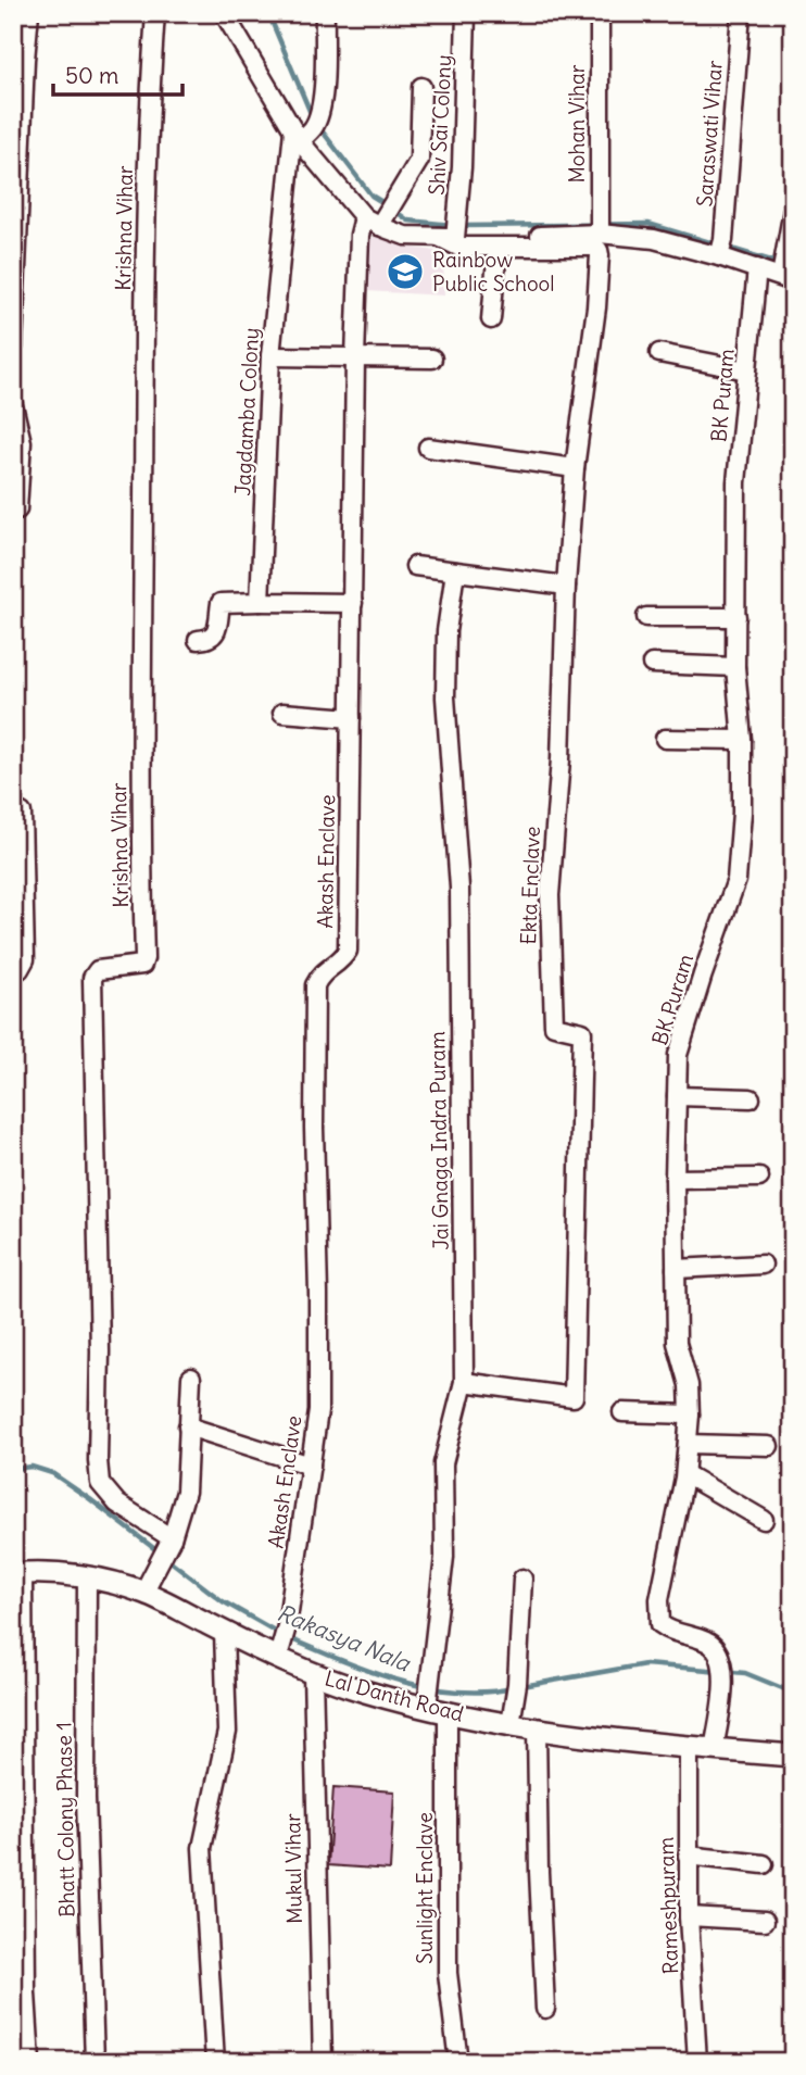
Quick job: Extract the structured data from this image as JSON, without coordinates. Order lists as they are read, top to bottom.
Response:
{
  "streets": {
    "street": [
      "Mohan Vihar",
      "Shiv Sai Colony",
      "Saraswati Vihar",
      "Krishna Vihar",
      "BK Puram",
      "Jagdamba Colony",
      "Akash Enclave",
      "Ekta Enclave",
      "Jai Gnaga Indra Puram",
      "Lal Danth Road",
      "Bhatt Colony Phase 1",
      "Mukul Vihar",
      "Sunlight Enclave",
      "Rameshpuram"
    ]
  },
  "crossings": [
    ["Mohan Vihar", "Ekta Enclave"],
    ["BK Puram", "Lal Danth Road"],
    ["Akash Enclave", "Lal Danth Road"],
    ["Ekta Enclave", "Jai Gnaga Indra Puram"],
    ["Jai Gnaga Indra Puram", "Lal Danth Road"],
    ["Lal Danth Road", "Bhatt Colony Phase 1"],
    ["Lal Danth Road", "Mukul Vihar"],
    ["Lal Danth Road", "Sunlight Enclave"],
    ["Lal Danth Road", "Rameshpuram"]
  ],
  "water": ["Rakasya Nala"],
  "places": {
    "school or university": ["Rainbow Public School"]
  },
  "scale_bar": "50 m"
}
